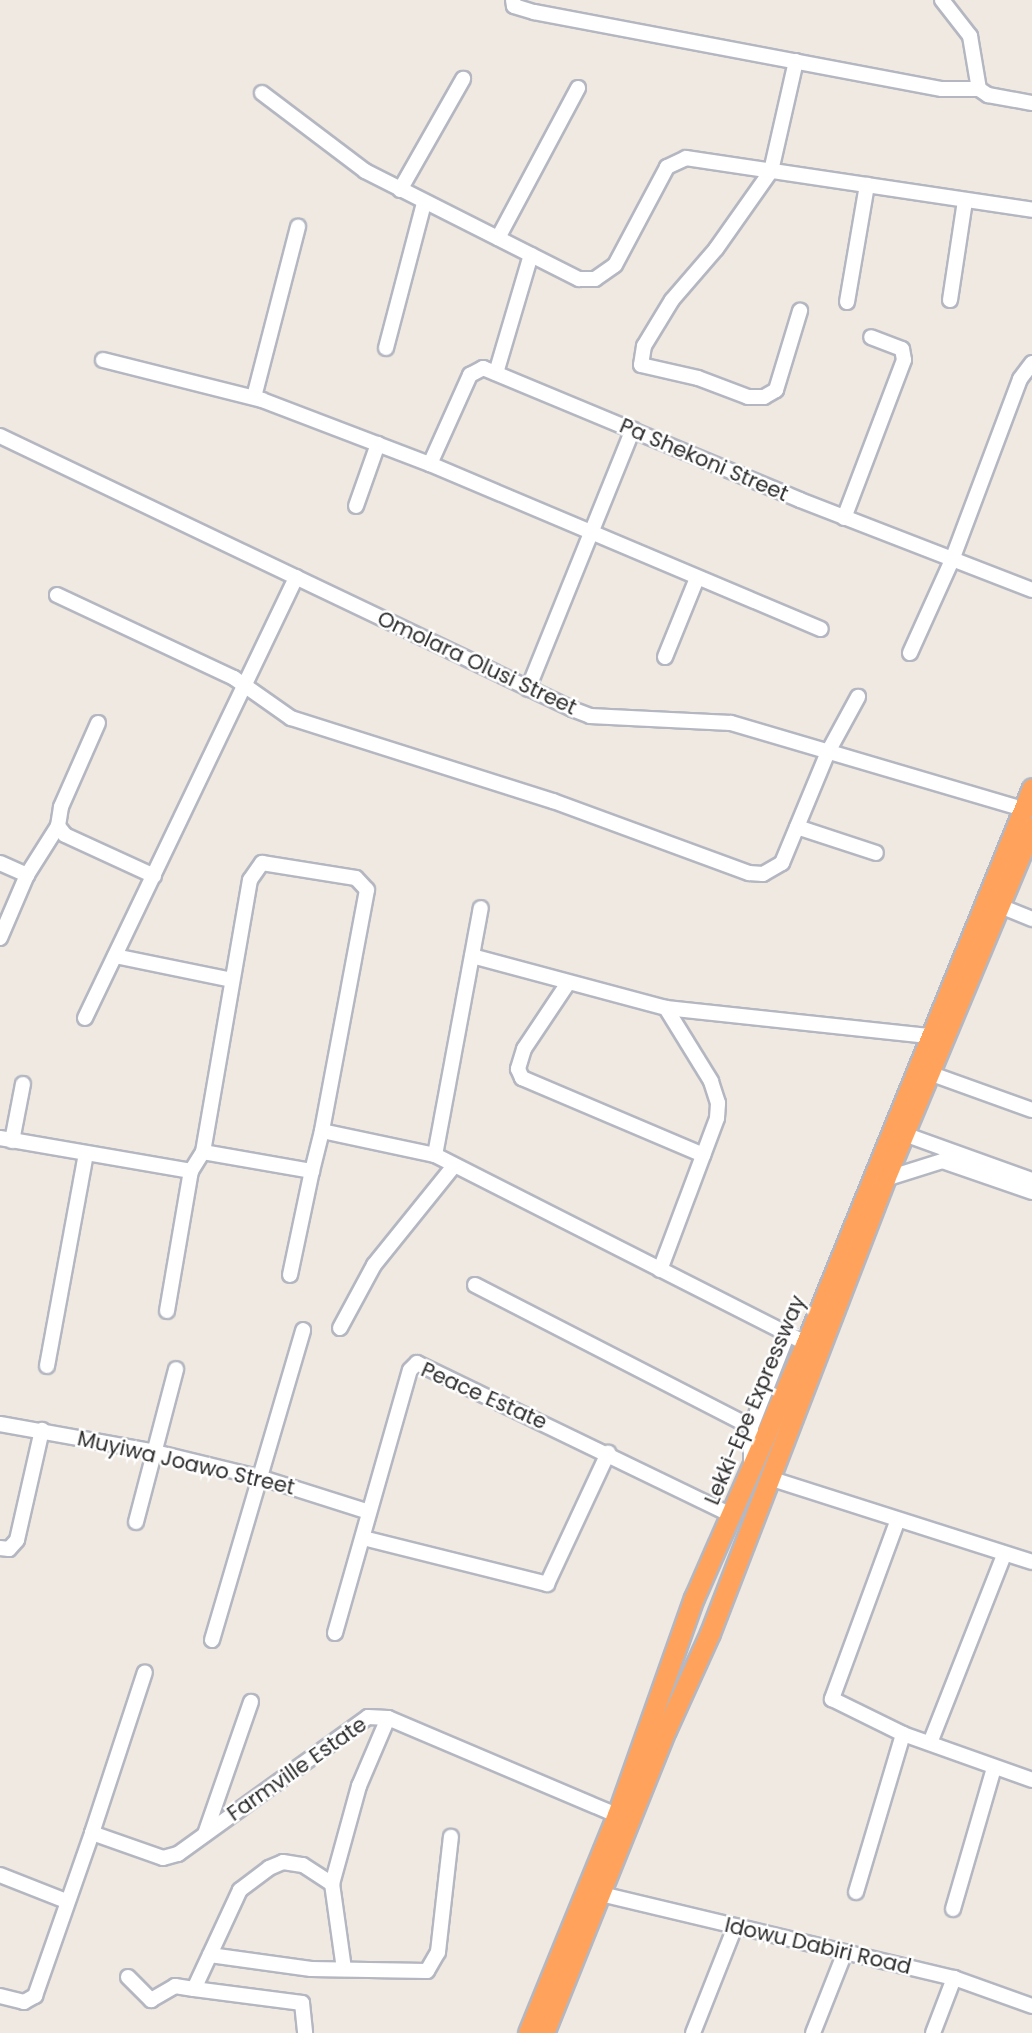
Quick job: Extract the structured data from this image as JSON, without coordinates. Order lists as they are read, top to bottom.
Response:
{
  "streets": {
    "highway": ["Lekki-Epe Expressway"],
    "street": [
      "Pa Shekoni Street",
      "Omolara Olusi Street",
      "Peace Estate",
      "Muyiwa Joawo Street",
      "Farmville Estate",
      "Idowu Dabiri Road"
    ]
  },
  "crossings": [
    ["Omolara Olusi Street", "Lekki-Epe Expressway"],
    ["Peace Estate", "Lekki-Epe Expressway"],
    ["Peace Estate", "Muyiwa Joawo Street"],
    ["Lekki-Epe Expressway", "Farmville Estate"],
    ["Lekki-Epe Expressway", "Idowu Dabiri Road"]
  ]
}
